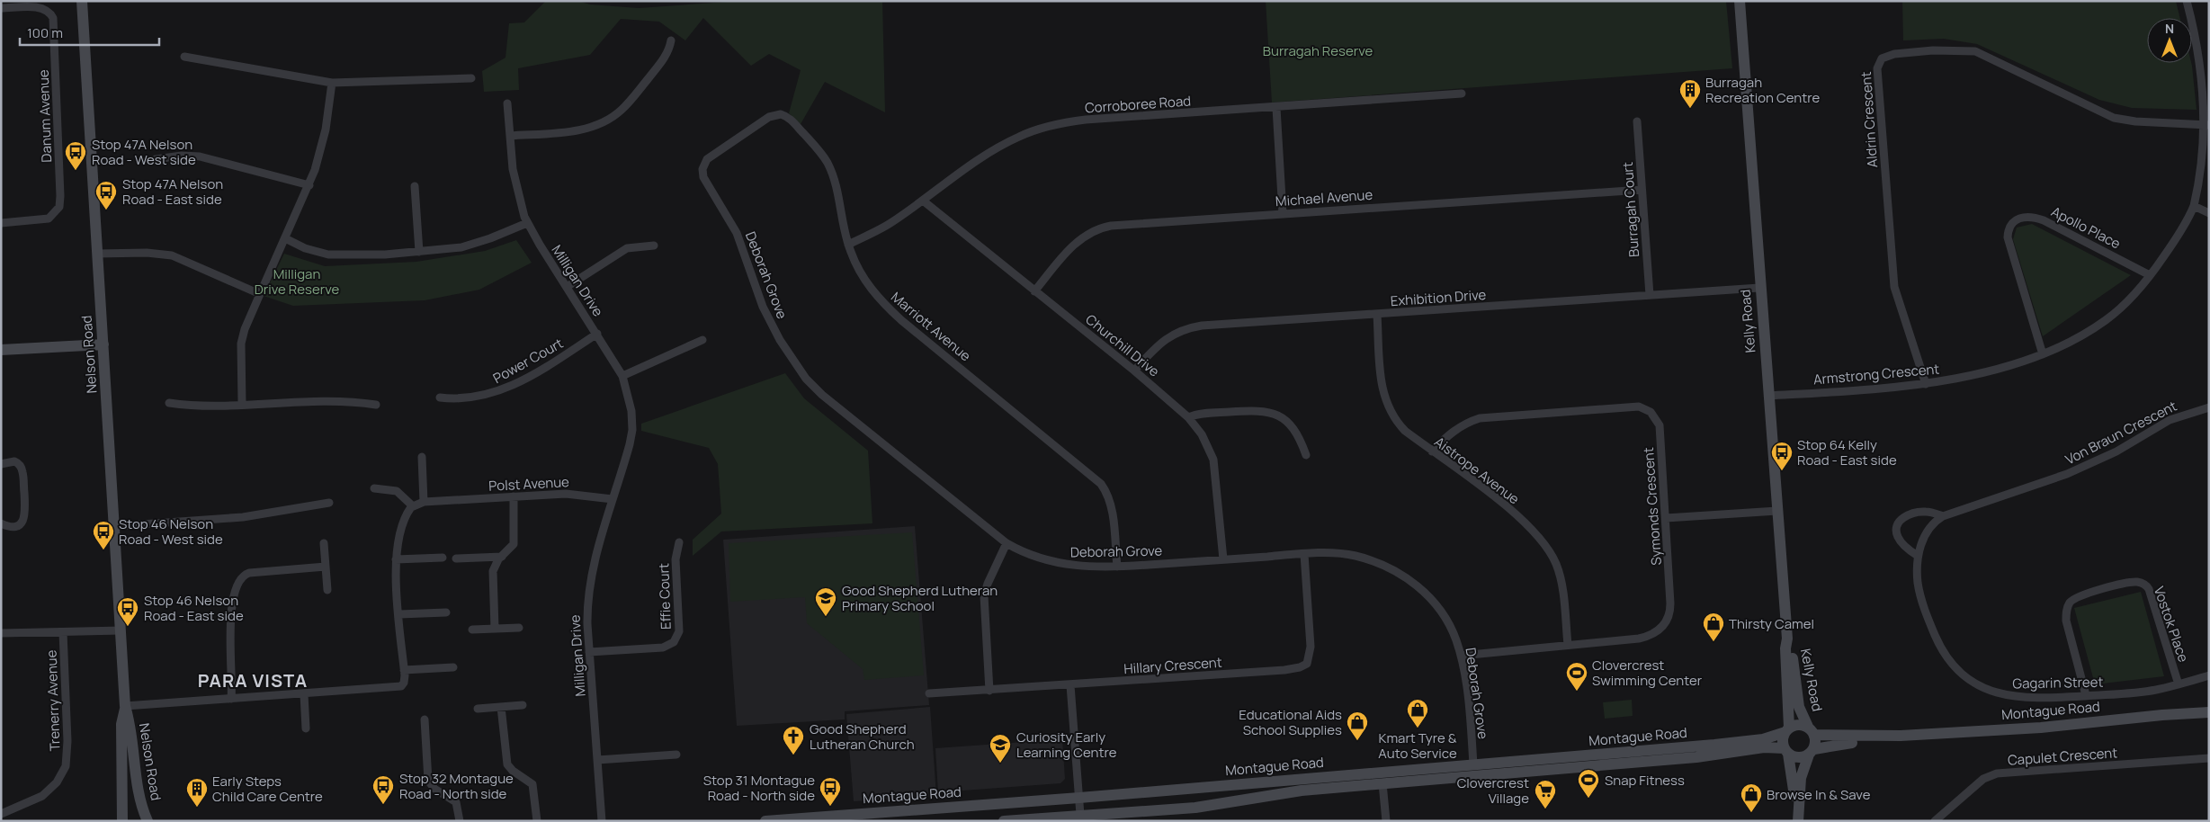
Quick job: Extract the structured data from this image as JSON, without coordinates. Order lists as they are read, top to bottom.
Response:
{
  "streets": {
    "main road": ["Kelly Road", "Nelson Road", "Montague Road"],
    "street": [
      "Corroboree Road",
      "Danum Avenue",
      "Aldrin Crescent",
      "Michael Avenue",
      "Burragah Court",
      "Apollo Place",
      "Deborah Grove",
      "Milligan Drive",
      "Exhibition Drive",
      "Marriott Avenue",
      "Churchill Drive",
      "Power Court",
      "Armstrong Crescent",
      "Von Braun Crescent",
      "Aistrope Avenue",
      "Polst Avenue",
      "Symonds Crescent",
      "Effie Court",
      "Vostok Place",
      "Hillary Crescent",
      "Gagarin Street",
      "Trenerry Avenue",
      "Capulet Crescent"
    ]
  },
  "crossings": [
    ["Corroboree Road", "Marriott Avenue"],
    ["Corroboree Road", "Churchill Drive"],
    ["Aldrin Crescent", "Armstrong Crescent"],
    ["Michael Avenue", "Burragah Court"],
    ["Michael Avenue", "Churchill Drive"],
    ["Burragah Court", "Exhibition Drive"],
    ["Apollo Place", "Armstrong Crescent"],
    ["Deborah Grove", "Marriott Avenue"],
    ["Deborah Grove", "Churchill Drive"],
    ["Deborah Grove", "Symonds Crescent"],
    ["Deborah Grove", "Hillary Crescent"],
    ["Deborah Grove", "Montague Road"],
    ["Milligan Drive", "Power Court"],
    ["Milligan Drive", "Polst Avenue"],
    ["Milligan Drive", "Effie Court"],
    ["Exhibition Drive", "Kelly Road"],
    ["Exhibition Drive", "Churchill Drive"],
    ["Exhibition Drive", "Aistrope Avenue"],
    ["Kelly Road", "Armstrong Crescent"],
    ["Kelly Road", "Montague Road"],
    ["Von Braun Crescent", "Gagarin Street"],
    ["Aistrope Avenue", "Symonds Crescent"],
    ["Vostok Place", "Gagarin Street"]
  ],
  "districts": ["PARA VISTA"],
  "parks": ["Burragah Reserve", "Milligan Drive Reserve"],
  "places": {
    "building": ["Burragah Recreation Centre", "Early Steps Child Care Centre"],
    "bus stop": [
      "Stop 47A Nelson Road - West side",
      "Stop 47A Nelson Road - East side",
      "Stop 64 Kelly Road - East side",
      "Stop 46 Nelson Road - West side",
      "Stop 46 Nelson Road - East side",
      "Stop 32 Montague Road - North side",
      "Stop 31 Montague Road - North side"
    ],
    "school or university": ["Good Shepherd Lutheran Primary School", "Curiosity Early Learning Centre"],
    "shop": [
      "Thirsty Camel",
      "Kmart Tyre & Auto Service",
      "Educational Aids School Supplies",
      "Browse In & Save"
    ],
    "sports": ["Clovercrest Swimming Center", "Snap Fitness"],
    "church": ["Good Shepherd Lutheran Church"],
    "supermarket": ["Clovercrest Village"]
  },
  "scale_bar": "100 m",
  "north": "top"
}
